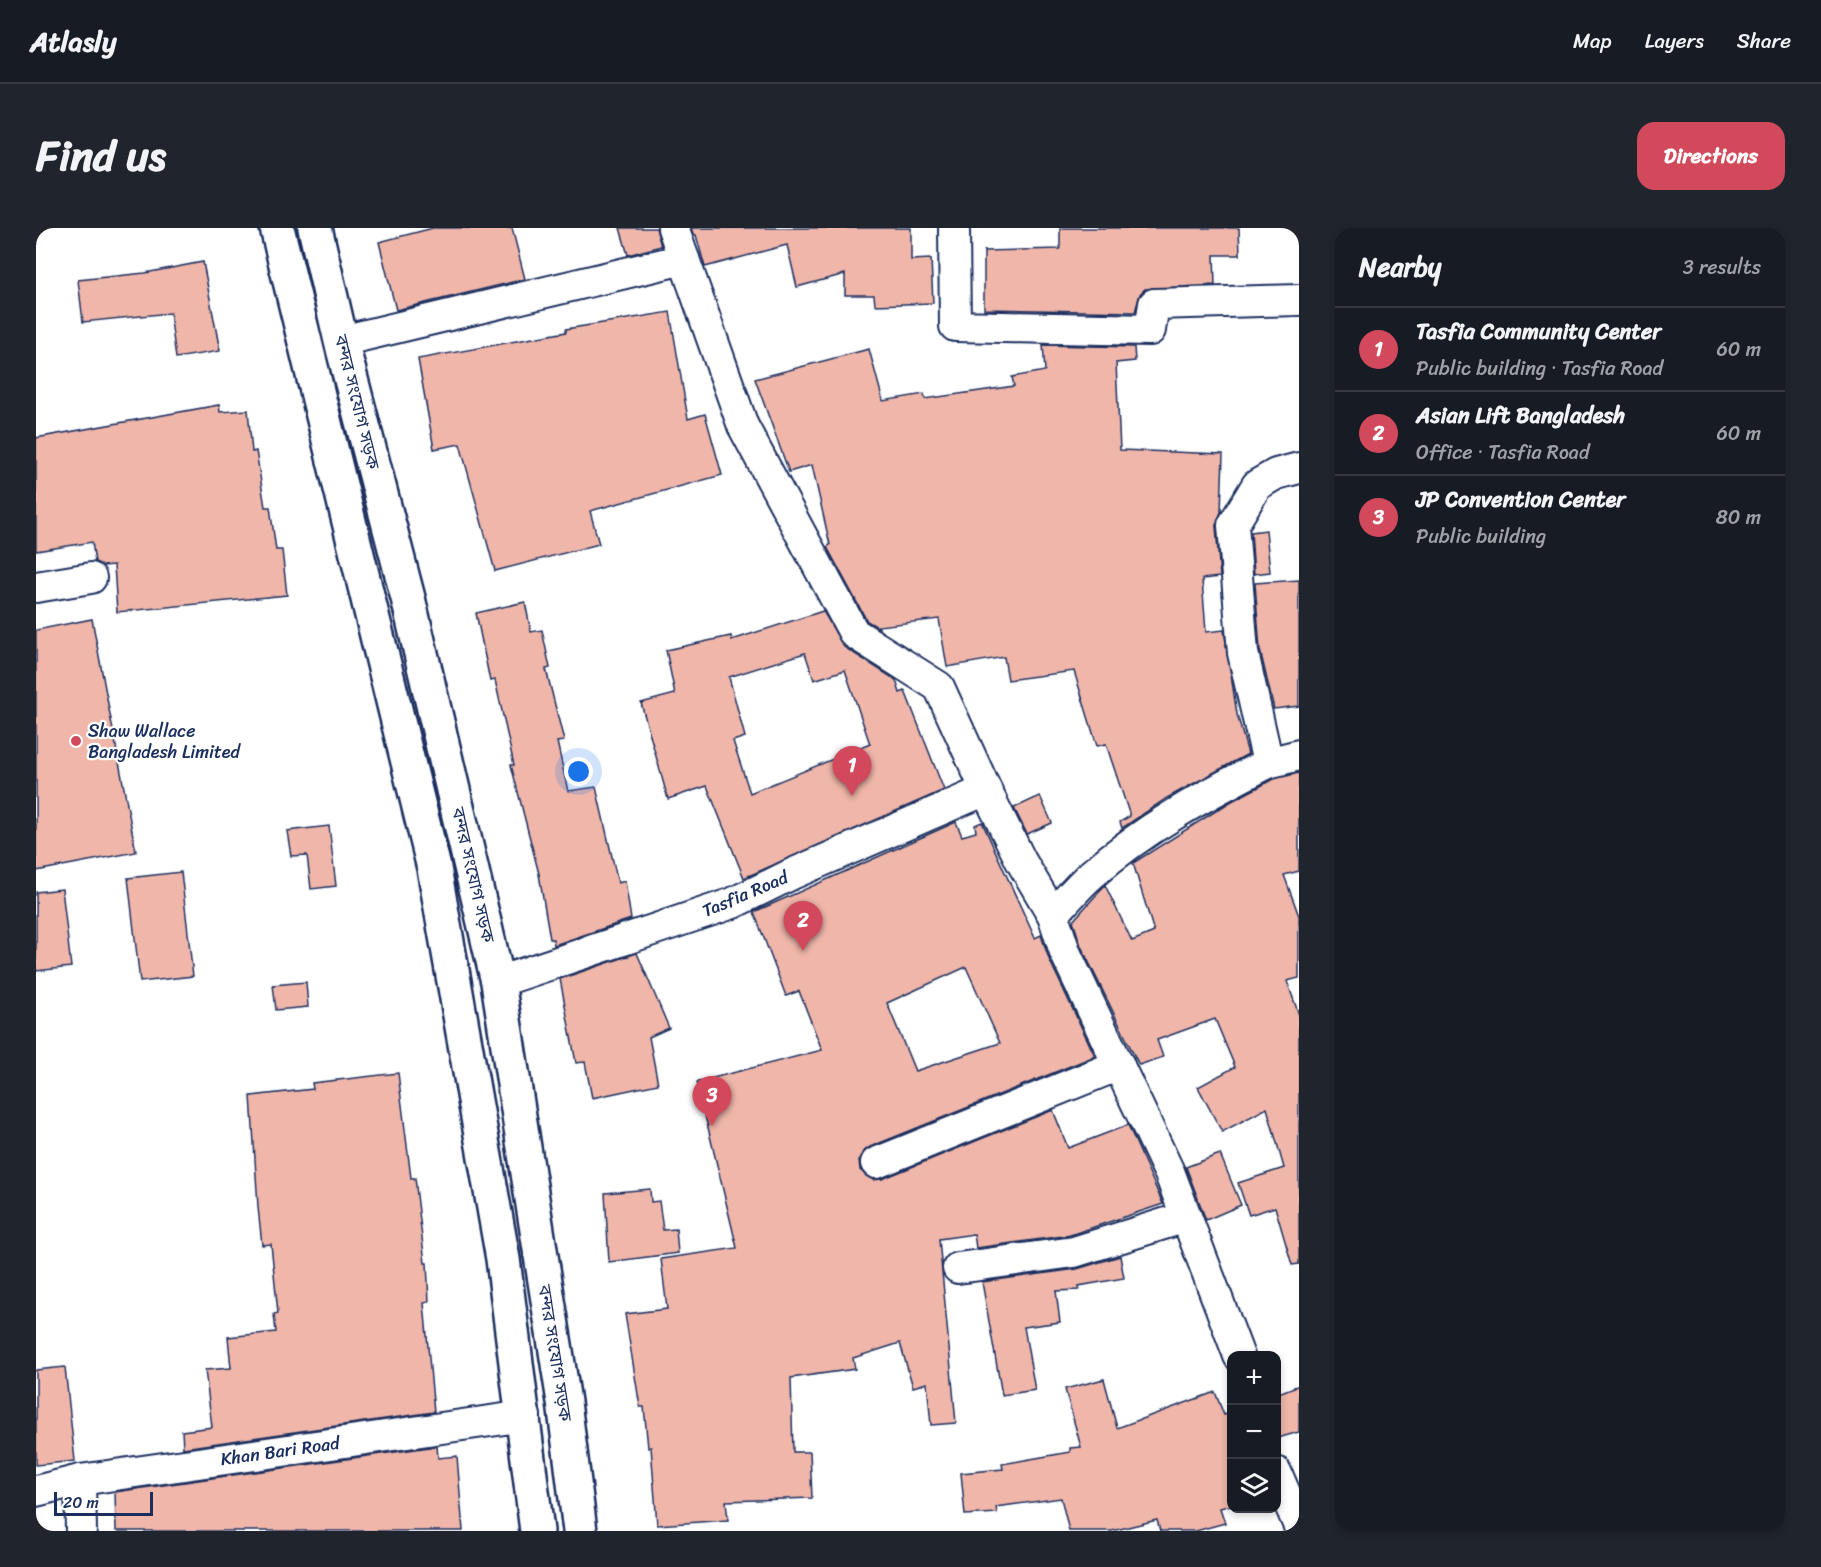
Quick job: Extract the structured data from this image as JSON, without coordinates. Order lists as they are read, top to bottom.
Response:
{
  "streets": {
    "highway": ["বন্দর সংযোগ সড়ক"],
    "street": ["Tasfia Road", "Khan Bari Road"]
  },
  "crossings": [
    ["বন্দর সংযোগ সড়ক", "Tasfia Road"],
    ["বন্দর সংযোগ সড়ক", "Khan Bari Road"]
  ],
  "places": ["Shaw Wallace Bangladesh Limited"],
  "scale_bar": "20 m",
  "page": {
    "header": "Atlasly",
    "nav": ["Map", "Layers", "Share"],
    "title": "Find us",
    "buttons": "Directions",
    "heading": ["Nearby", "3 results"],
    "list": [
      {
        "mark": "1",
        "name": "Tasfia Community Center",
        "note": "Public building · Tasfia Road",
        "value": "60 m"
      },
      {
        "mark": "2",
        "name": "Asian Lift Bangladesh",
        "note": "Office · Tasfia Road",
        "value": "60 m"
      },
      {
        "mark": "3",
        "name": "JP Convention Center",
        "note": "Public building",
        "value": "80 m"
      }
    ],
    "pins": ["1", "2", "3"],
    "map_buttons": ["+", "−"],
    "scale": "20 m"
  }
}
